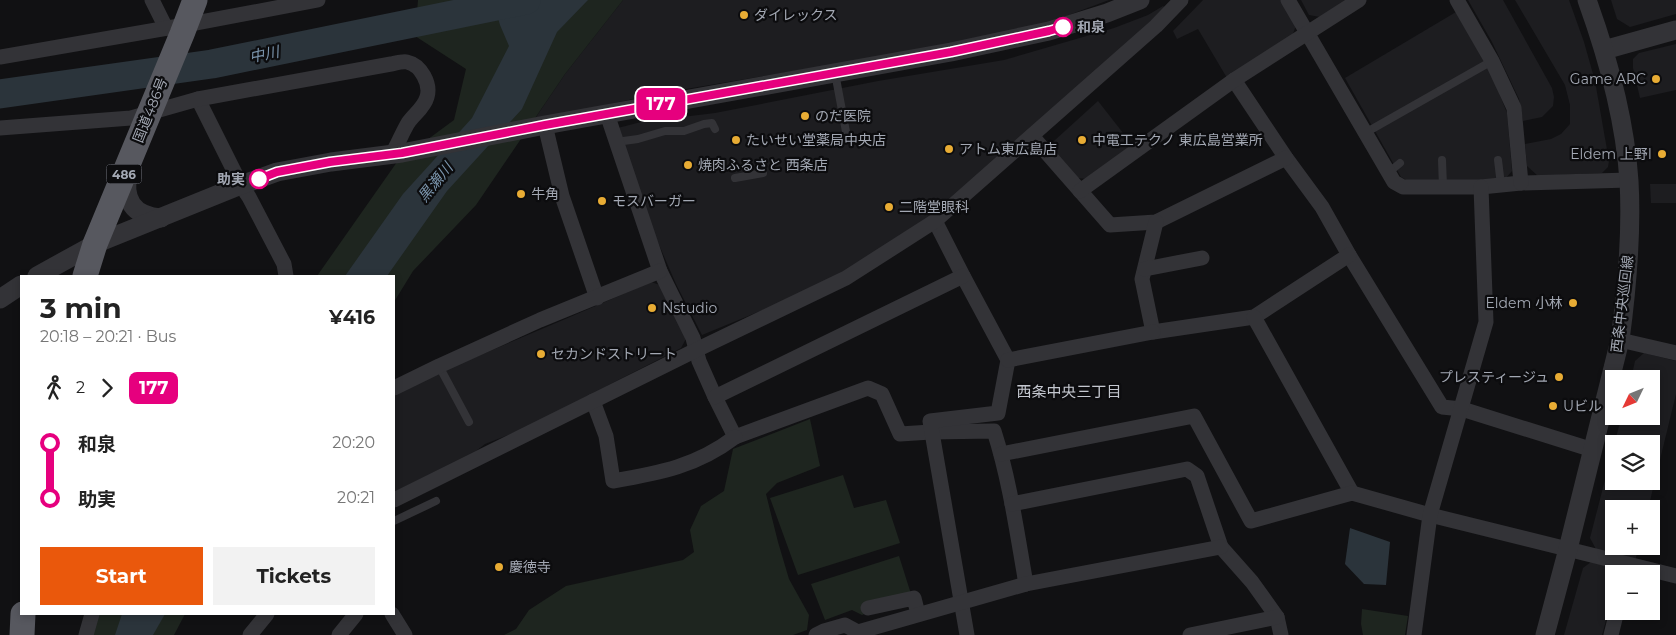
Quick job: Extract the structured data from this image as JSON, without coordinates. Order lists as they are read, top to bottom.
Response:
{
  "streets": {
    "highway": ["国道486号", "486"],
    "street": ["西条中央巡回線"]
  },
  "districts": ["西条中央三丁目"],
  "water": ["中川", "黒瀬川"],
  "places": [
    "ダイレックス",
    "和泉",
    "Game ARC",
    "のだ医院",
    "たいせい堂薬局中央店",
    "中電工テクノ 東広島営業所",
    "アトム東広島店",
    "Eldem 上野I",
    "焼肉ふるさと 西条店",
    "助実",
    "牛角",
    "モスバーガー",
    "二階堂眼科",
    "Eldem 小林",
    "Nstudio",
    "セカンドストリート",
    "プレスティージュ",
    "Uビル",
    "慶徳寺"
  ],
  "lines": ["bus line 177"],
  "north": "bottom left",
  "page": {
    "on_map": "177",
    "heading": ["3 min", "20:18 – 20:21 · Bus", "¥416"],
    "legs": ["2", "177"],
    "map_buttons": ["+", "−"],
    "list": [
      {
        "name": "和泉",
        "value": "20:20"
      },
      {
        "name": "助実",
        "value": "20:21"
      }
    ],
    "buttons": ["Start", "Tickets"]
  }
}
